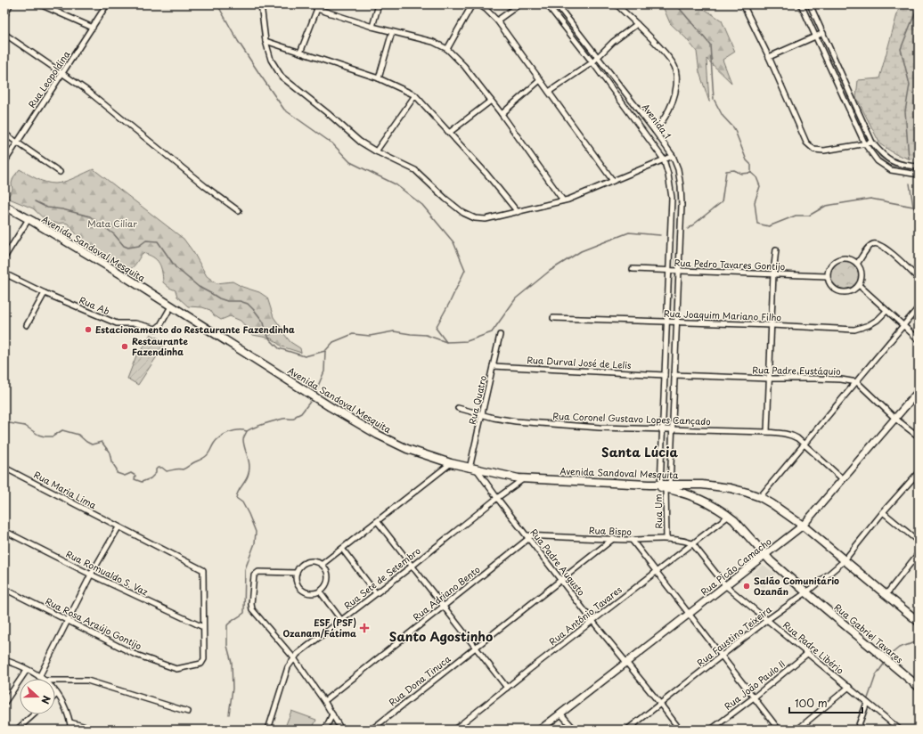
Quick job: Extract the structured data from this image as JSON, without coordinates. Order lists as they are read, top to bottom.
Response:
{
  "streets": {
    "main road": ["Avenida Sandoval Mesquita", "Rua Gabriel Tavares"],
    "street": [
      "Rua Leopoldina",
      "Avenida 1",
      "Rua Pedro Tavares Gontijo",
      "Rua Ab",
      "Rua Joaquim Mariano Filho",
      "Rua Durval José de Lelis",
      "Rua Padre Eustáquio",
      "Rua Quatro",
      "Rua Coronel Gustavo Lopes Cançado",
      "Rua Maria Lima",
      "Rua Um",
      "Rua Bispo",
      "Rua Padre Augusto",
      "Rua Picão Camacho",
      "Rua Romualdo S. Vaz",
      "Rua Sete de Setembro",
      "Rua Adriano Bento",
      "Rua Antônio Tavares",
      "Rua Rosa Araújo Gontijo",
      "Rua Faustino Teixeira",
      "Rua Padre Libério",
      "Rua Dona Tinuca",
      "Rua João Paulo II"
    ]
  },
  "crossings": [
    ["Avenida 1", "Avenida Sandoval Mesquita"],
    ["Avenida 1", "Rua Pedro Tavares Gontijo"],
    ["Avenida 1", "Rua Joaquim Mariano Filho"],
    ["Avenida 1", "Rua Durval José de Lelis"],
    ["Avenida 1", "Rua Padre Eustáquio"],
    ["Avenida 1", "Rua Coronel Gustavo Lopes Cançado"],
    ["Avenida 1", "Rua Um"],
    ["Avenida 1", "Rua Gabriel Tavares"],
    ["Avenida Sandoval Mesquita", "Rua Ab"],
    ["Avenida Sandoval Mesquita", "Rua Quatro"],
    ["Avenida Sandoval Mesquita", "Rua Um"],
    ["Avenida Sandoval Mesquita", "Rua Padre Augusto"],
    ["Avenida Sandoval Mesquita", "Rua Picão Camacho"],
    ["Avenida Sandoval Mesquita", "Rua Sete de Setembro"],
    ["Avenida Sandoval Mesquita", "Rua Gabriel Tavares"],
    ["Avenida Sandoval Mesquita", "Rua Faustino Teixeira"],
    ["Rua Durval José de Lelis", "Rua Quatro"],
    ["Rua Quatro", "Rua Coronel Gustavo Lopes Cançado"],
    ["Rua Quatro", "Rua Padre Augusto"],
    ["Rua Coronel Gustavo Lopes Cançado", "Rua Picão Camacho"],
    ["Rua Maria Lima", "Rua Romualdo S. Vaz"],
    ["Rua Maria Lima", "Rua Rosa Araújo Gontijo"],
    ["Rua Um", "Rua Bispo"],
    ["Rua Um", "Rua Gabriel Tavares"],
    ["Rua Bispo", "Rua Padre Augusto"],
    ["Rua Bispo", "Rua Adriano Bento"],
    ["Rua Bispo", "Rua Antônio Tavares"],
    ["Rua Bispo", "Rua Padre Libério"],
    ["Rua Bispo", "Rua Dona Tinuca"],
    ["Rua Padre Augusto", "Rua Picão Camacho"],
    ["Rua Padre Augusto", "Rua Sete de Setembro"],
    ["Rua Padre Augusto", "Rua Adriano Bento"],
    ["Rua Padre Augusto", "Rua Antônio Tavares"],
    ["Rua Padre Augusto", "Rua Faustino Teixeira"],
    ["Rua Padre Augusto", "Rua Dona Tinuca"],
    ["Rua Picão Camacho", "Rua Gabriel Tavares"],
    ["Rua Picão Camacho", "Rua Padre Libério"],
    ["Rua Romualdo S. Vaz", "Rua Rosa Araújo Gontijo"],
    ["Rua Antônio Tavares", "Rua Gabriel Tavares"],
    ["Rua Antônio Tavares", "Rua Padre Libério"],
    ["Rua Gabriel Tavares", "Rua Faustino Teixeira"],
    ["Rua Faustino Teixeira", "Rua Padre Libério"],
    ["Rua Padre Libério", "Rua João Paulo II"]
  ],
  "districts": ["Santa Lúcia", "Santo Agostinho"],
  "parks": ["Mata Ciliar"],
  "places": {
    "other": ["Estacionamento do Restaurante Fazendinha", "Restaurante Fazendinha", "Salão Comunitário Ozanãn"],
    "health": ["ESF (PSF) Ozanam/Fátima"]
  },
  "scale_bar": "100 m",
  "north": "right"
}
